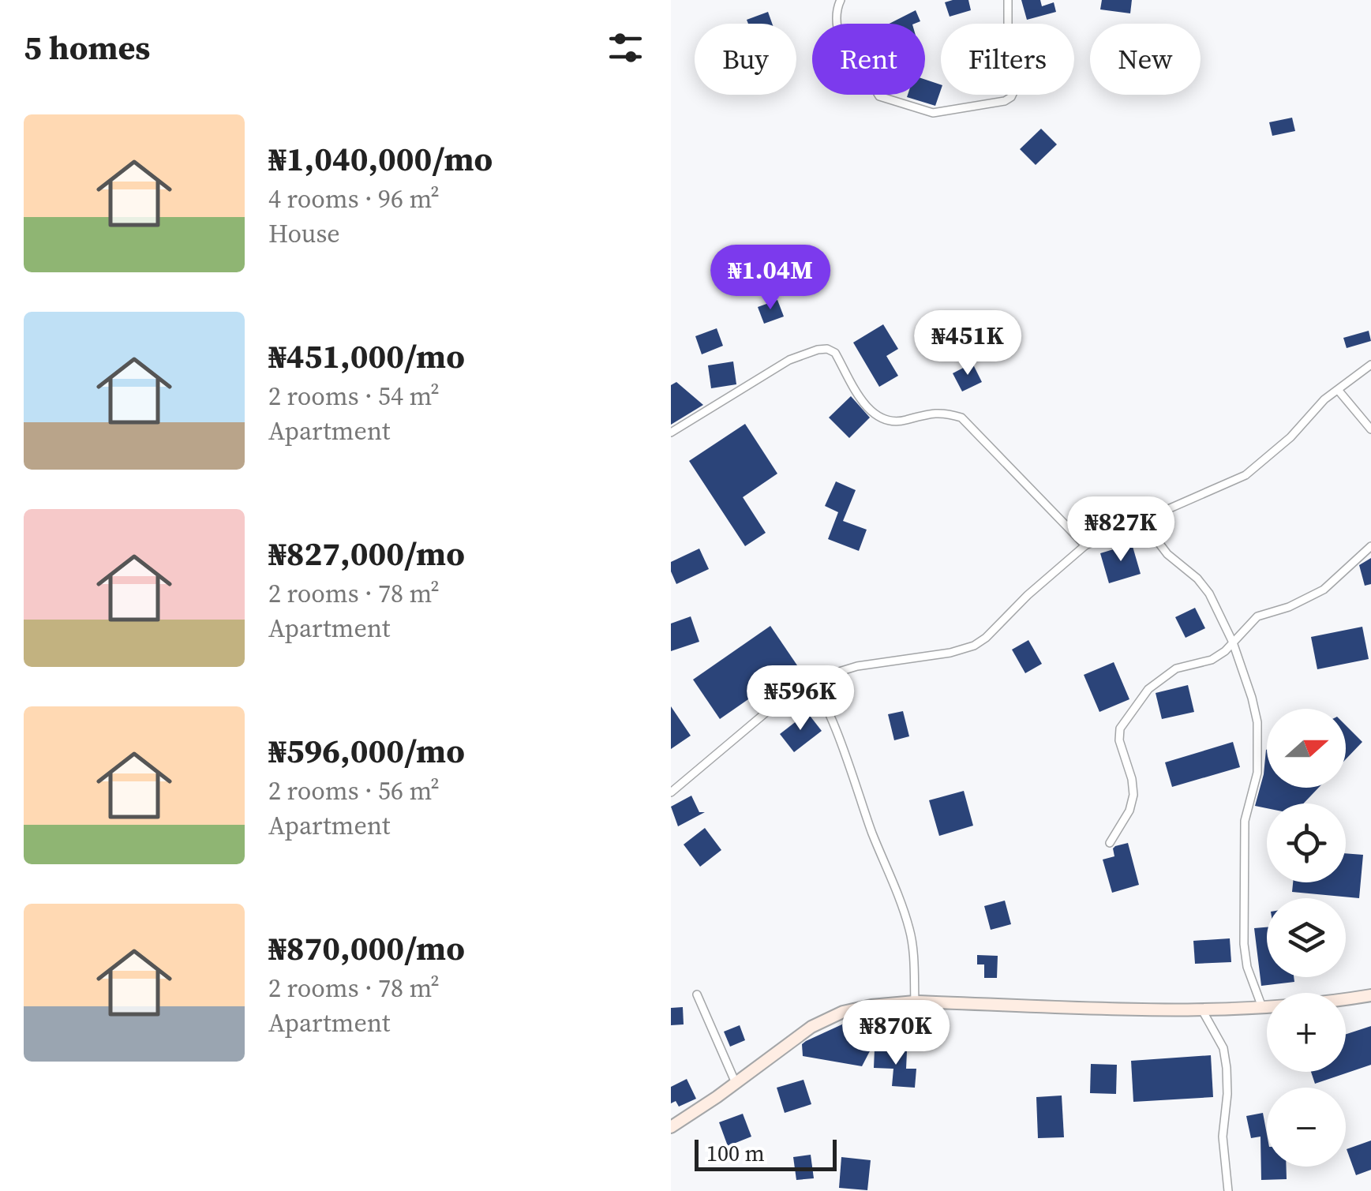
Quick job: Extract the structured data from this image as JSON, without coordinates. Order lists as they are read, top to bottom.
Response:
{
  "scale_bar": "100 m",
  "north": "right",
  "page": {
    "heading": "5 homes",
    "chip": [
      "Buy",
      "Rent",
      "Filters",
      "New"
    ],
    "list": [
      {
        "name": "₦1,040,000/mo",
        "note": "4 rooms · 96 m² · House"
      },
      {
        "name": "₦451,000/mo",
        "note": "2 rooms · 54 m² · Apartment"
      },
      {
        "name": "₦827,000/mo",
        "note": "2 rooms · 78 m² · Apartment"
      },
      {
        "name": "₦596,000/mo",
        "note": "2 rooms · 56 m² · Apartment"
      },
      {
        "name": "₦870,000/mo",
        "note": "2 rooms · 78 m² · Apartment"
      }
    ],
    "price": [
      "₦1.04M",
      "₦451K",
      "₦827K",
      "₦596K",
      "₦870K"
    ],
    "map_buttons": ["+", "−"],
    "scale": "100 m"
  }
}
